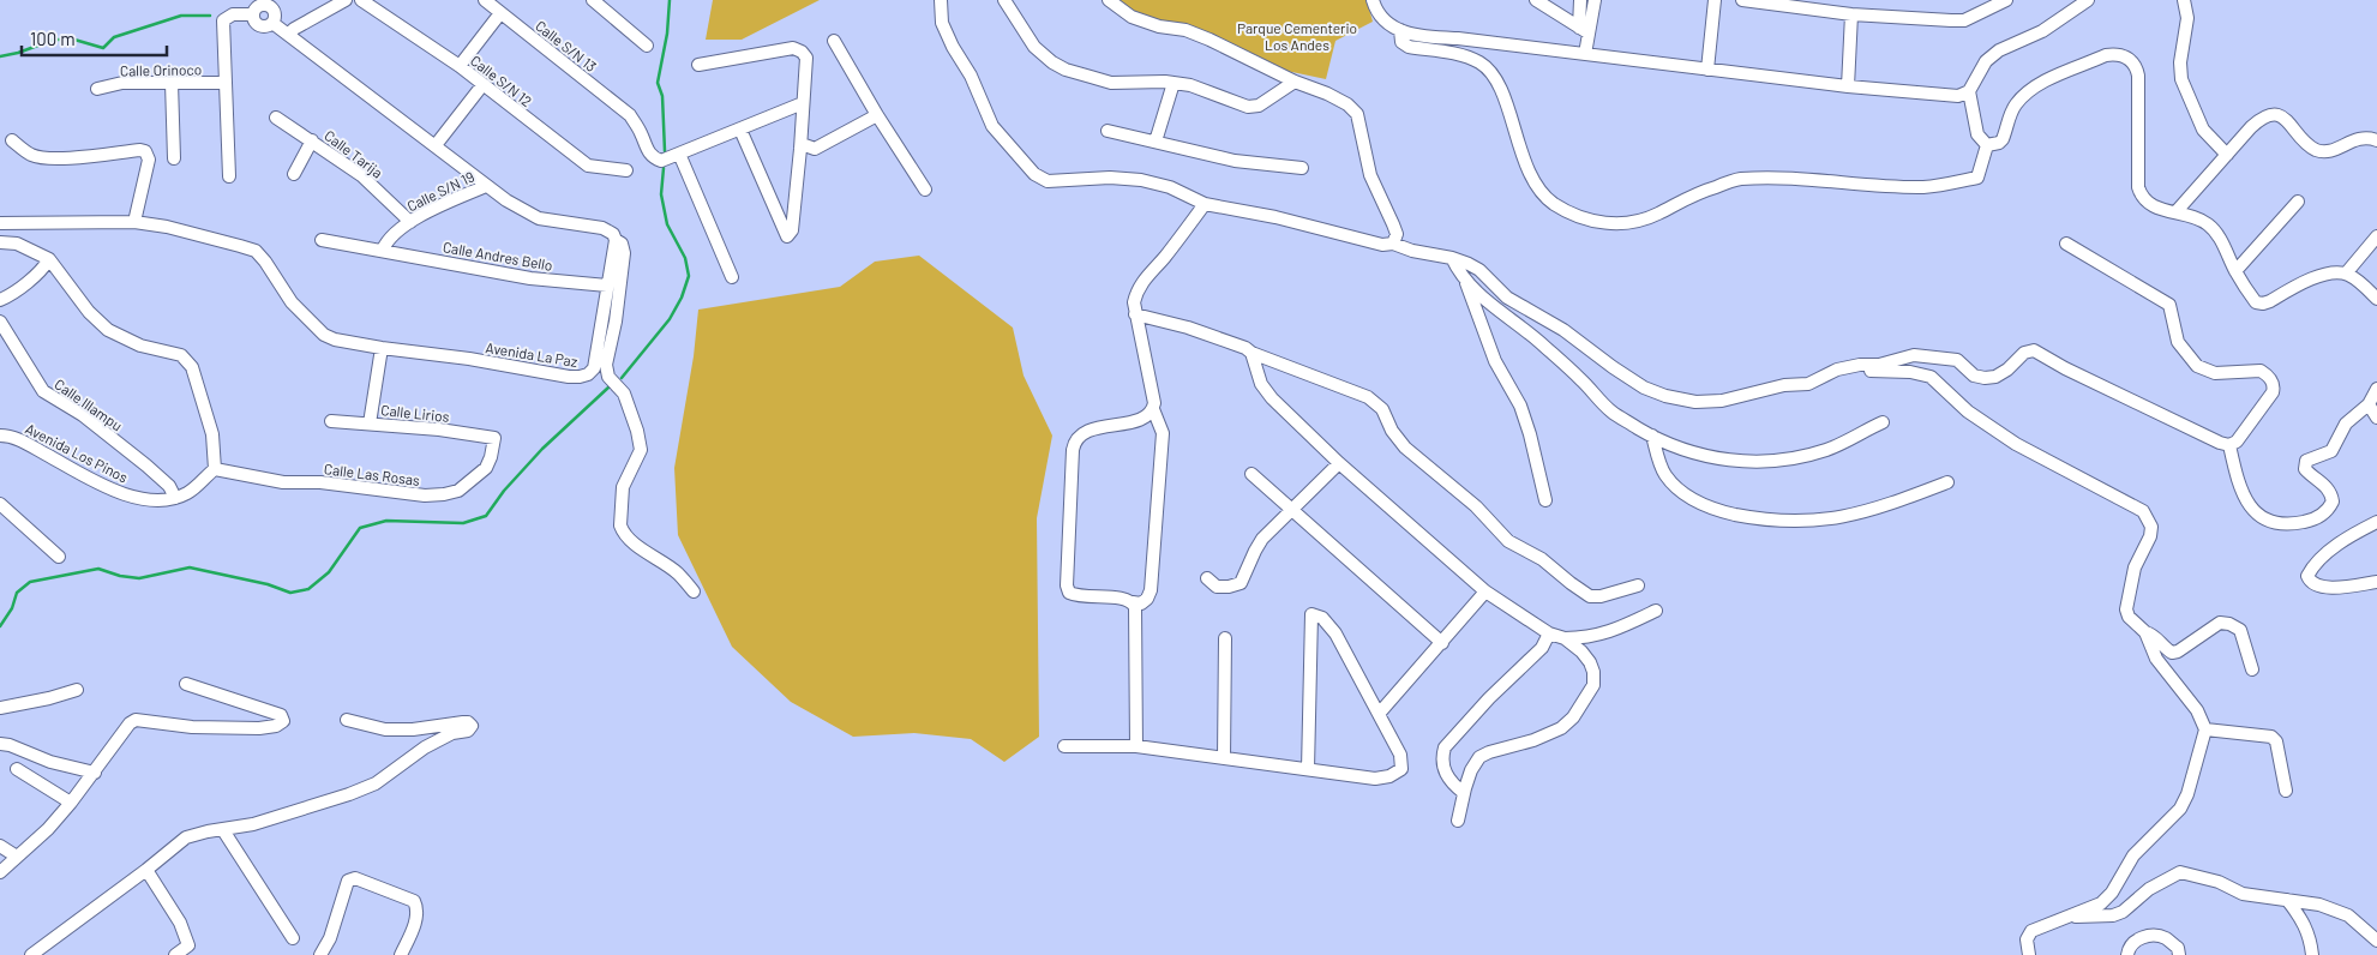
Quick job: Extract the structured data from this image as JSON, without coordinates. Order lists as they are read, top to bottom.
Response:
{
  "streets": {
    "street": [
      "Calle S/N 13",
      "Calle Orinoco",
      "Calle S/N 12",
      "Calle Tarija",
      "Calle S/N 19",
      "Calle Andres Bello",
      "Avenida La Paz",
      "Calle Illampu",
      "Calle Lirios",
      "Avenida Los Pinos",
      "Calle Las Rosas"
    ]
  },
  "crossings": [
    ["Calle Tarija", "Calle S/N 19"],
    ["Calle S/N 19", "Calle Andres Bello"],
    ["Calle Andres Bello", "Avenida La Paz"],
    ["Calle Illampu", "Avenida Los Pinos"],
    ["Calle Lirios", "Calle Las Rosas"]
  ],
  "parks": ["Parque Cementerio Los Andes"],
  "scale_bar": "100 m"
}
